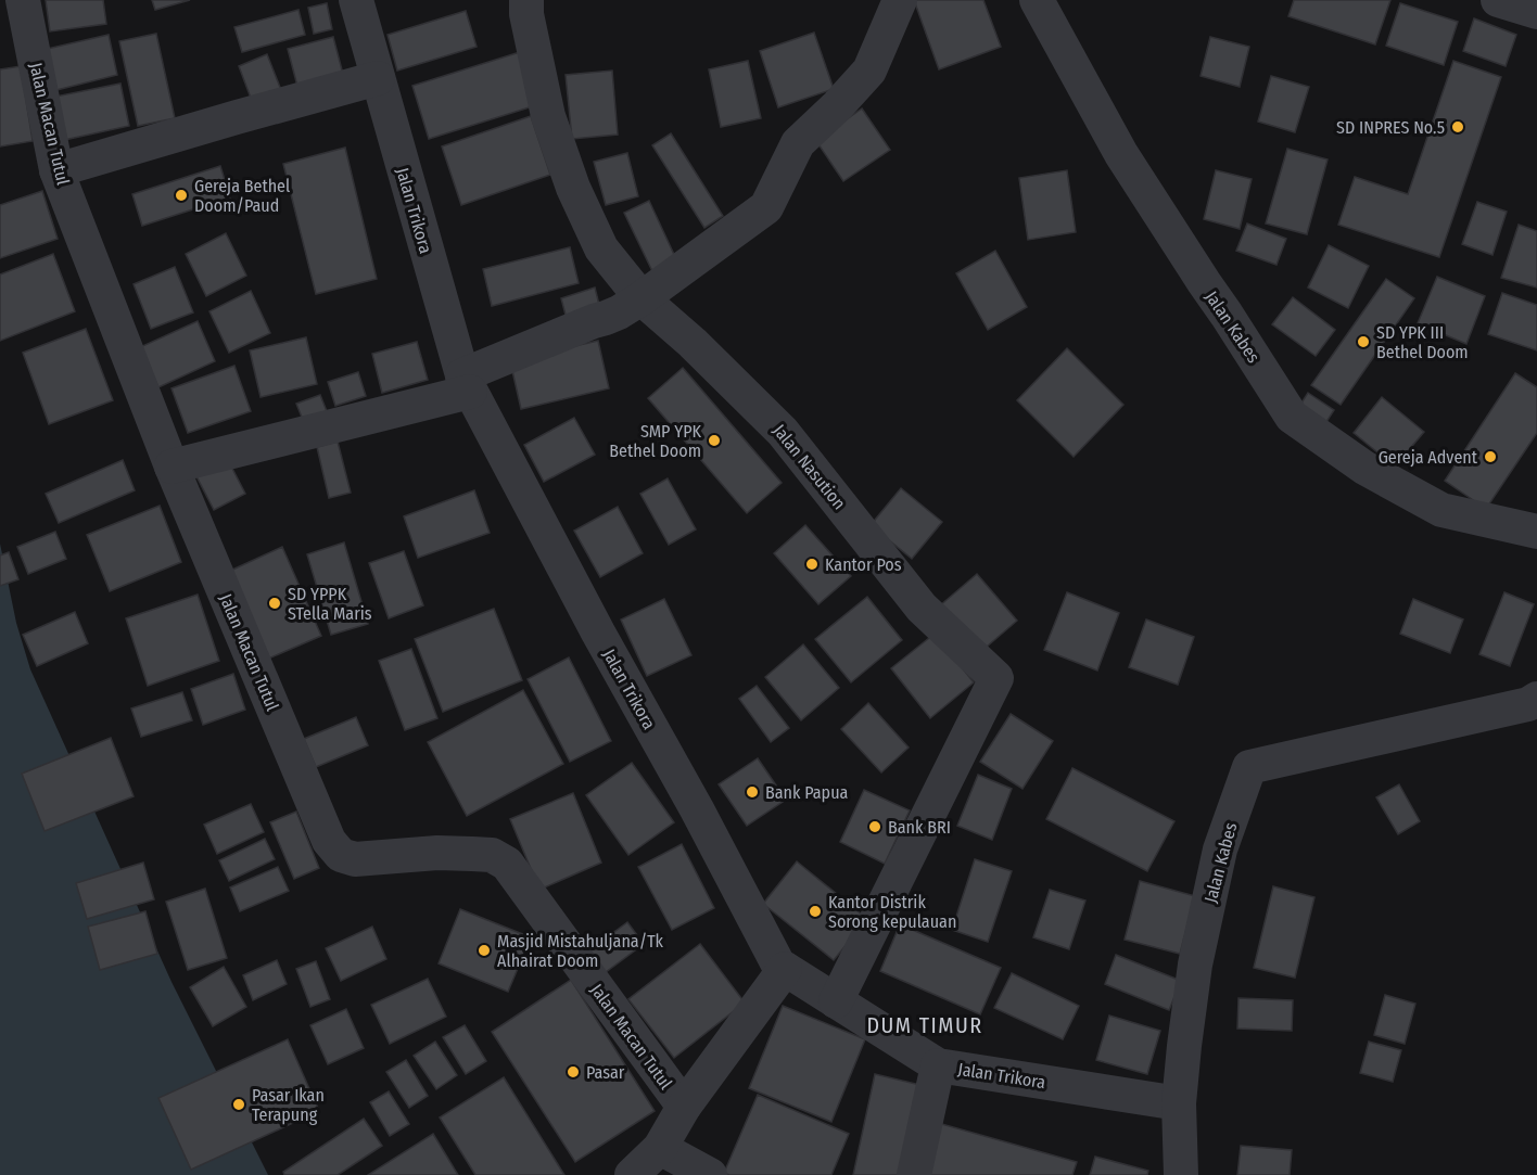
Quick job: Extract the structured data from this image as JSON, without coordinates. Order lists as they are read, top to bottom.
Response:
{
  "streets": {
    "street": [
      "Jalan Macan Tutul",
      "Jalan Trikora",
      "Jalan Kabes",
      "Jalan Nasution"
    ]
  },
  "crossings": [
    ["Jalan Trikora", "Jalan Kabes"],
    ["Jalan Trikora", "Jalan Nasution"]
  ],
  "districts": ["DUM TIMUR"],
  "places": [
    "SD INPRES No.5",
    "Gereja Bethel Doom/Paud",
    "SD YPK III Bethel Doom",
    "SMP YPK Bethel Doom",
    "Gereja Advent",
    "Kantor Pos",
    "SD YPPK STella Maris",
    "Bank Papua",
    "Bank BRI",
    "Kantor Distrik Sorong kepulauan",
    "Masjid Mistahuljana/Tk Alhairat Doom",
    "Pasar",
    "Pasar Ikan Terapung"
  ]
}
